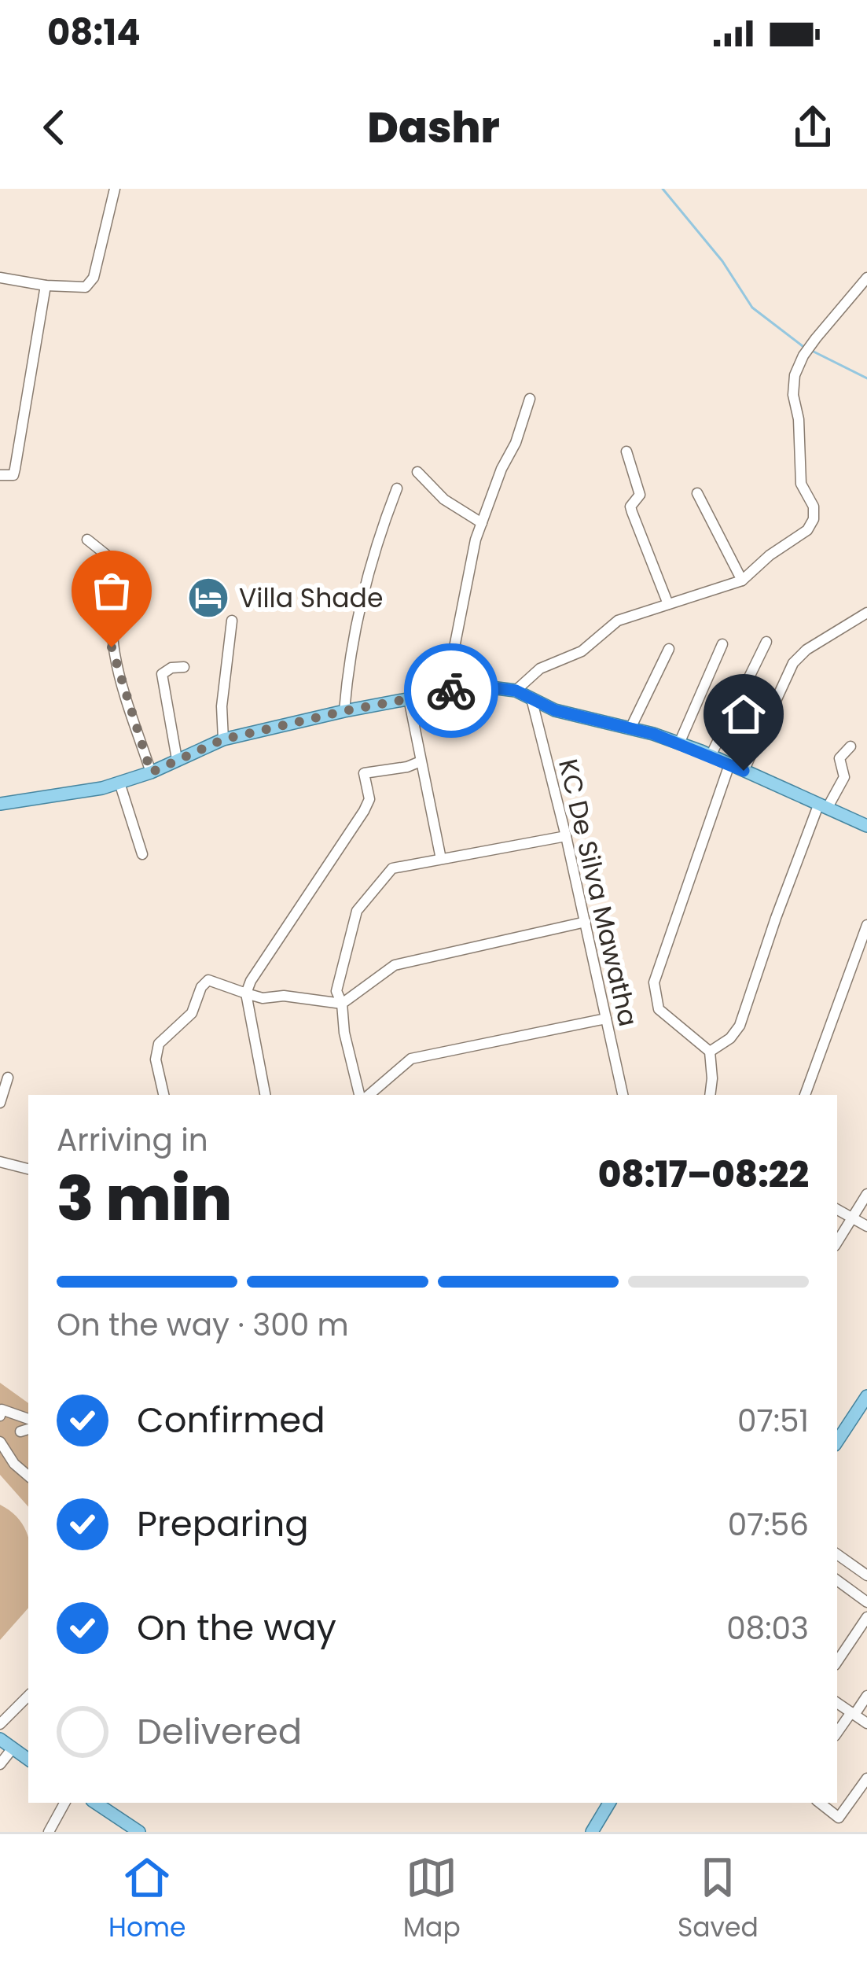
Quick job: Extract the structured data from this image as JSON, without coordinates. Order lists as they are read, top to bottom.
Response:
{
  "streets": {
    "street": ["KC De Silva Mawatha"]
  },
  "places": {
    "hotel": ["Villa Shade"]
  },
  "page": {
    "status": "08:14",
    "header": "Dashr",
    "heading": ["3 min", "Arriving in", "08:17–08:22"],
    "bar": "On the way · 300 m",
    "list": [
      ["Confirmed", "07:51"],
      ["Preparing", "07:56"],
      ["On the way", "08:03"],
      "Delivered"
    ],
    "tabs": ["Home", "Map", "Saved"]
  }
}
